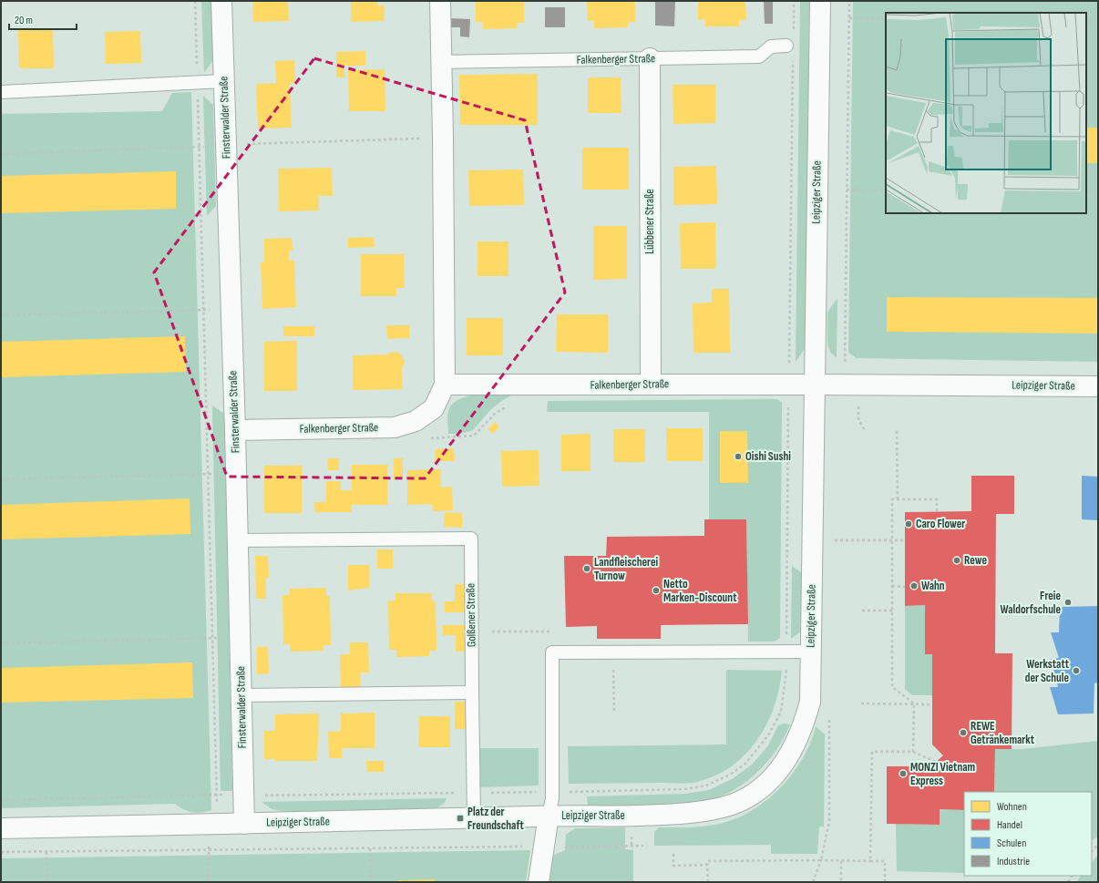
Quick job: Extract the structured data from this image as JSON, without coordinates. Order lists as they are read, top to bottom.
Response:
{
  "streets": {
    "street": [
      "Falkenberger Straße",
      "Finsterwalder Straße",
      "Leipziger Straße",
      "Lübbener Straße"
    ],
    "lane": ["Golßener Straße"]
  },
  "crossings": [
    ["Falkenberger Straße", "Finsterwalder Straße"],
    ["Falkenberger Straße", "Leipziger Straße"],
    ["Falkenberger Straße", "Lübbener Straße"],
    ["Finsterwalder Straße", "Leipziger Straße"],
    ["Finsterwalder Straße", "Golßener Straße"]
  ],
  "places": {
    "other": [
      "Oishi Sushi",
      "Caro Flower",
      "Rewe",
      "Landfleischerei Turnow",
      "Wahn",
      "Netto Marken-Discount",
      "Freie Waldorfschule",
      "Werkstatt der Schule",
      "REWE Getränkemarkt",
      "MONZI Vietnam Express"
    ],
    "transit": ["Platz der Freundschaft"]
  },
  "legend": [
    "Wohnen",
    "Handel",
    "Schulen",
    "Industrie"
  ],
  "scale_bar": "20 m"
}
